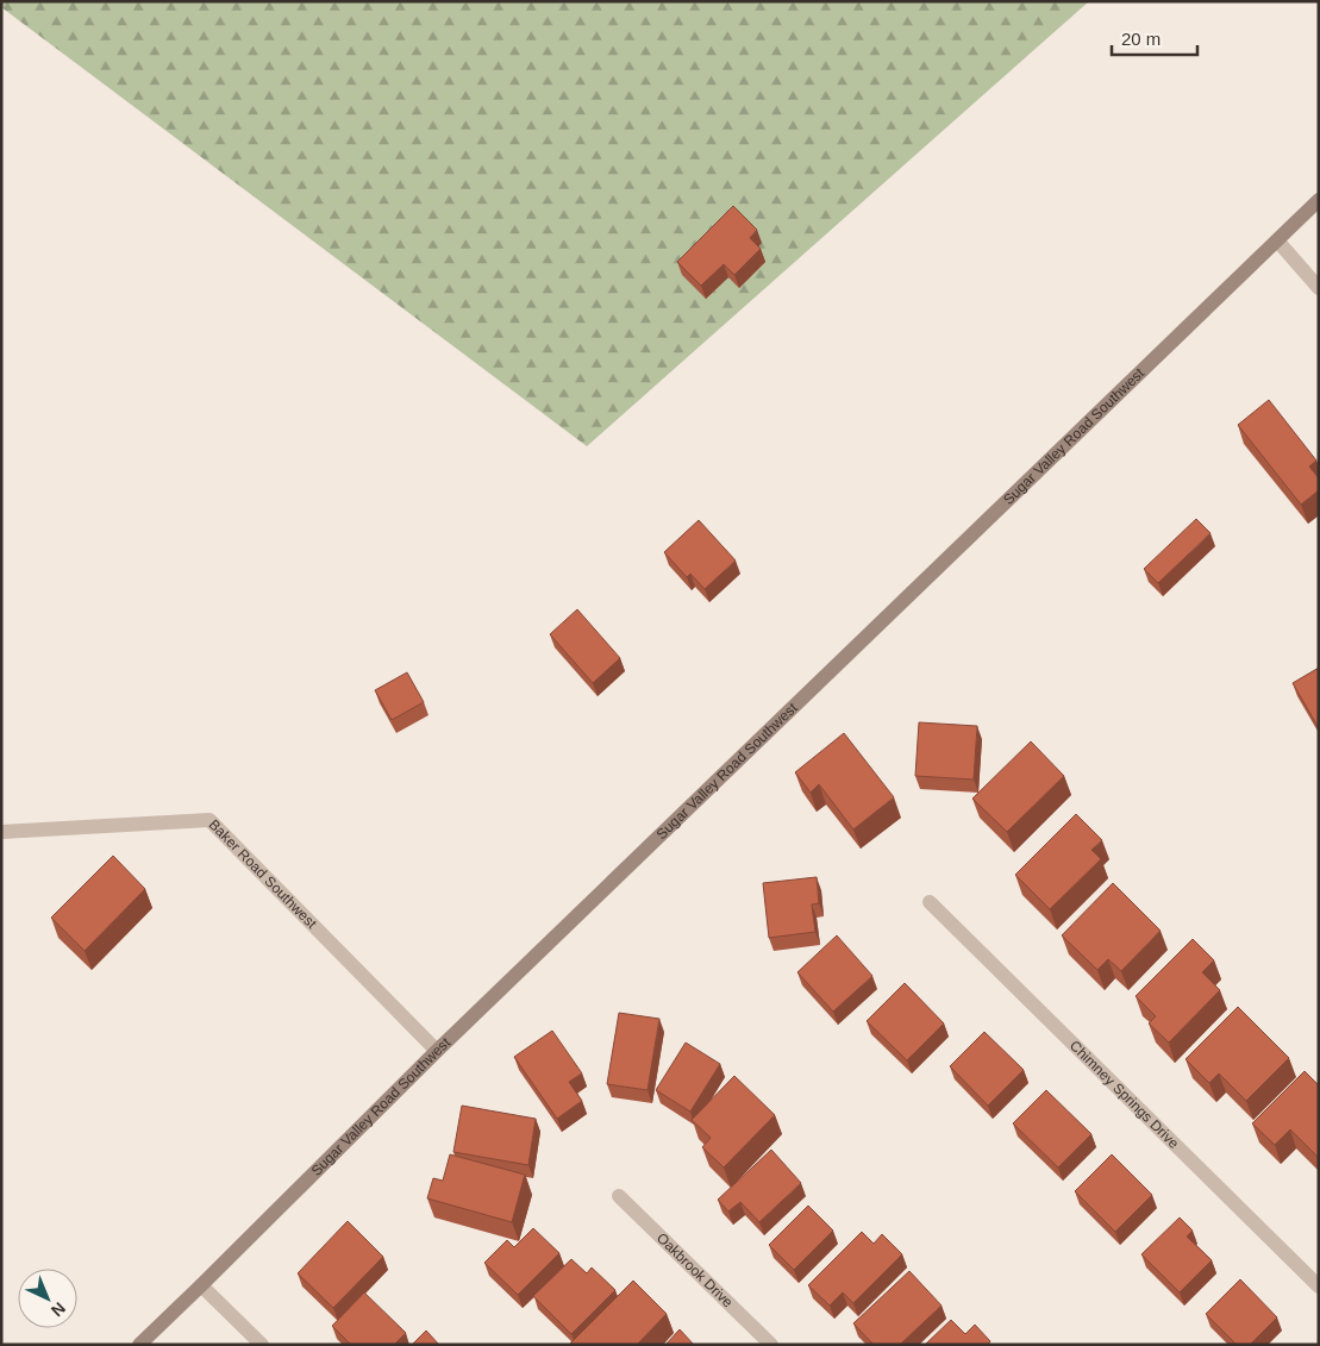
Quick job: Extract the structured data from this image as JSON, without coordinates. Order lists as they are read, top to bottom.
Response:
{
  "streets": {
    "street": [
      "Sugar Valley Road Southwest",
      "Baker Road Southwest",
      "Chimney Springs Drive",
      "Oakbrook Drive"
    ]
  },
  "crossings": [
    ["Sugar Valley Road Southwest", "Baker Road Southwest"]
  ],
  "scale_bar": "20 m",
  "north": "bottom right"
}
